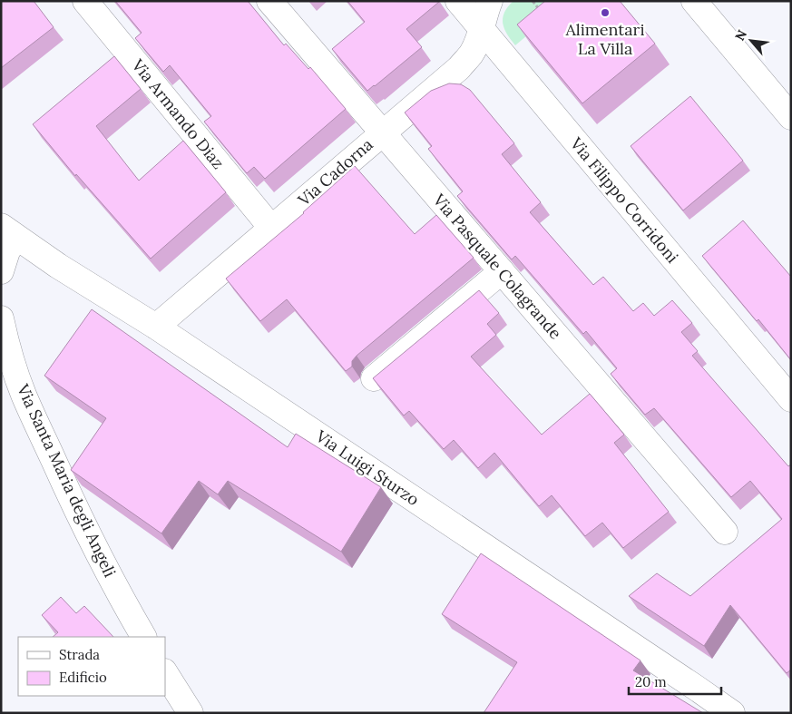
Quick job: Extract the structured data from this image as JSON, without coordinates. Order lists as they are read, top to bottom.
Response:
{
  "streets": {
    "street": [
      "Via Armando Diaz",
      "Via Cadorna",
      "Via Filippo Corridoni",
      "Via Pasquale Colagrande",
      "Via Luigi Sturzo",
      "Via Santa Maria degli Angeli"
    ]
  },
  "crossings": [
    ["Via Armando Diaz", "Via Cadorna"],
    ["Via Cadorna", "Via Filippo Corridoni"],
    ["Via Cadorna", "Via Pasquale Colagrande"],
    ["Via Cadorna", "Via Luigi Sturzo"]
  ],
  "places": ["Alimentari La Villa"],
  "legend": ["Strada", "Edificio"],
  "scale_bar": "20 m",
  "north": "top left"
}
